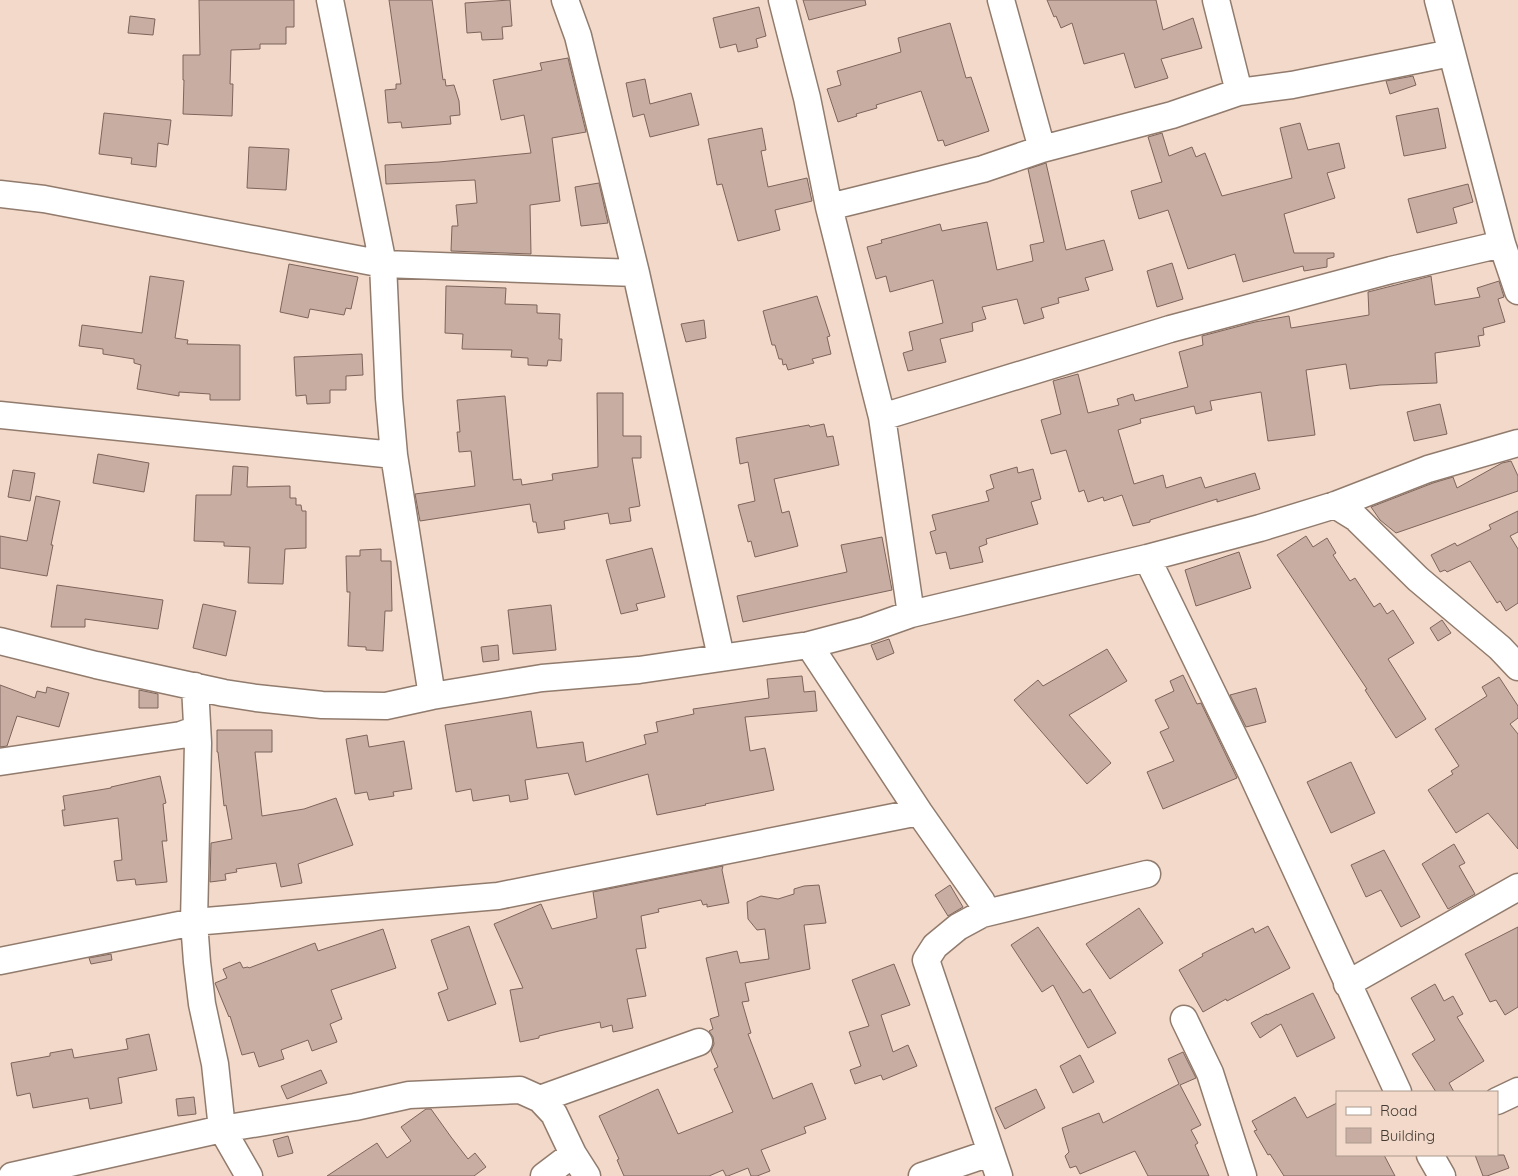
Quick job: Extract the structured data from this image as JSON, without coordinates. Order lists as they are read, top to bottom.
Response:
{
  "legend": ["Road", "Building"]
}
